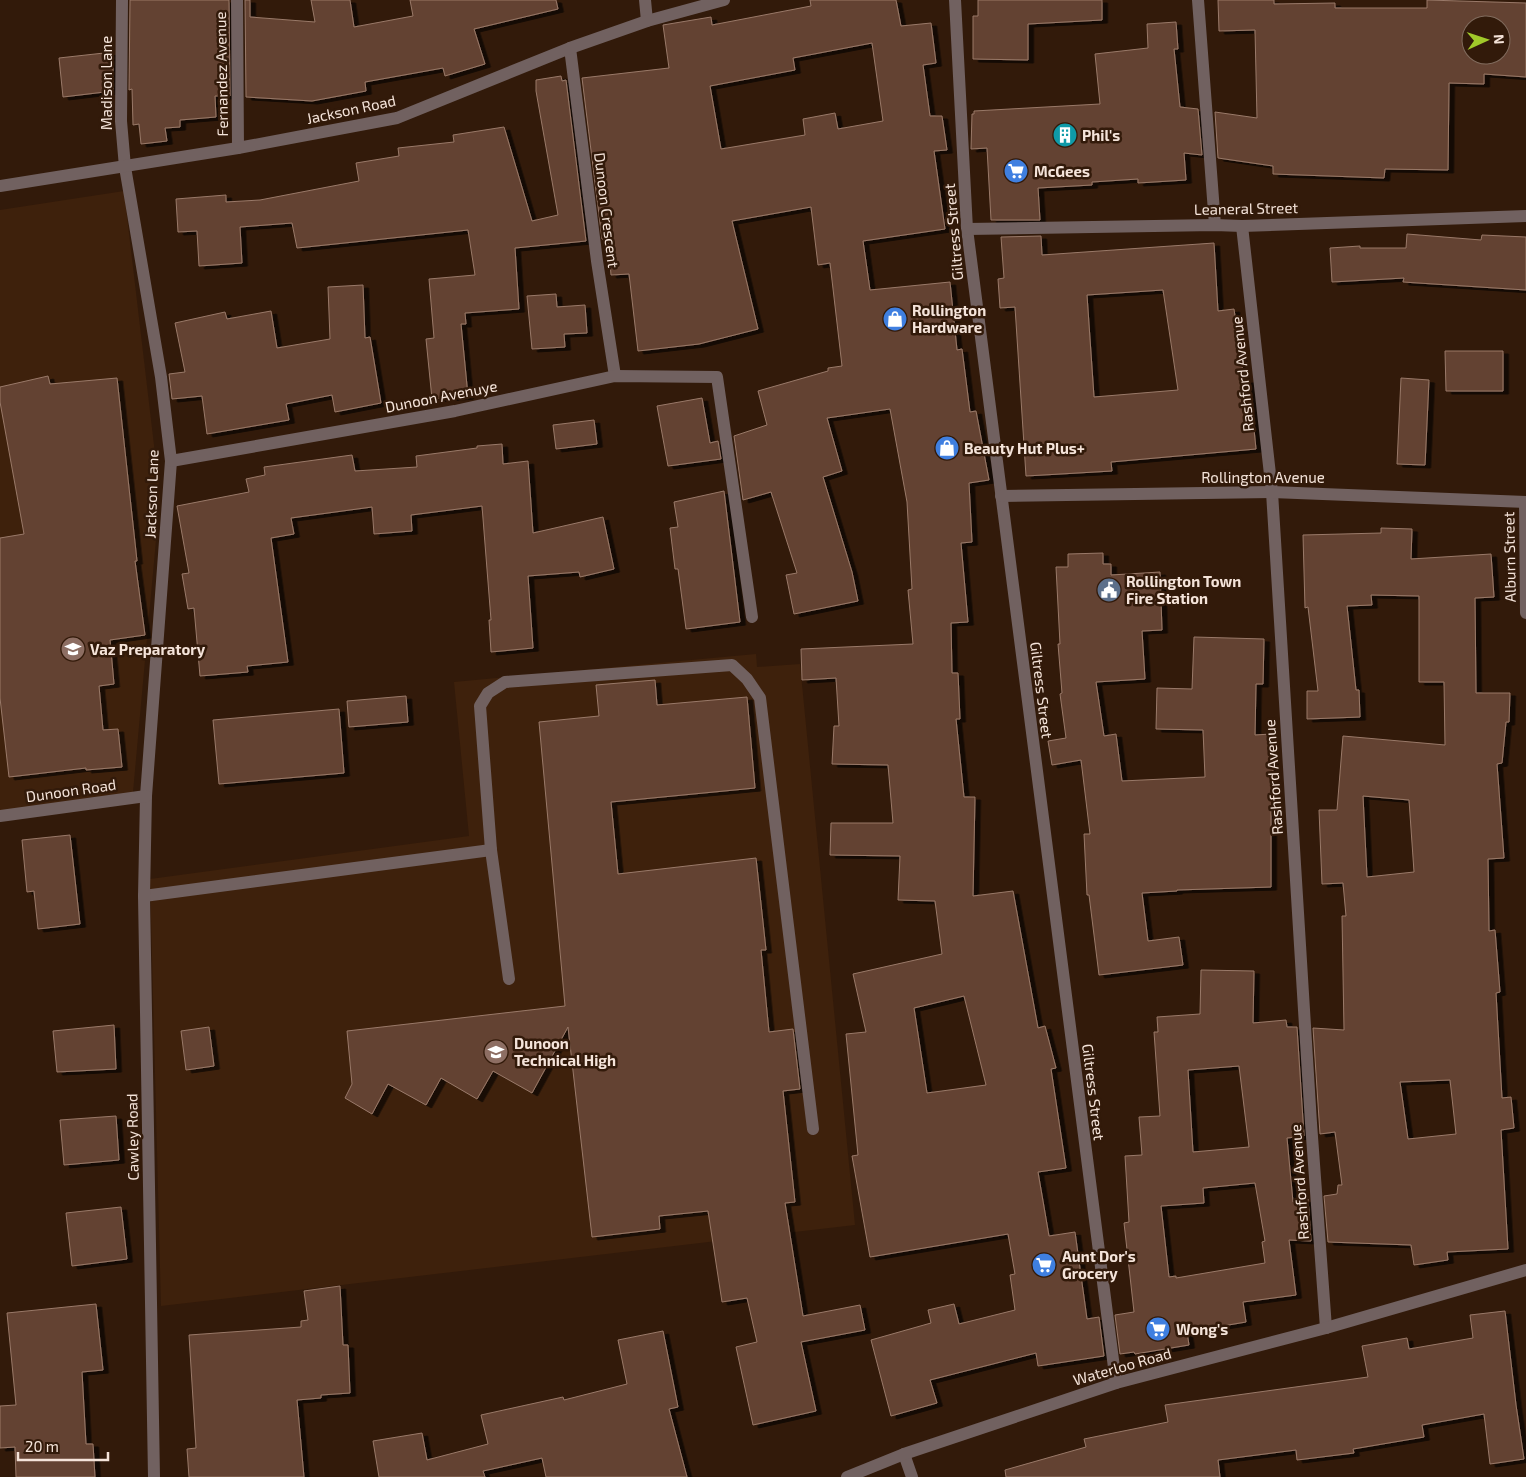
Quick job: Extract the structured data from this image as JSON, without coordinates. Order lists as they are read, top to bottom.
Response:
{
  "streets": {
    "street": [
      "Fernandez Avenue",
      "Madison Lane",
      "Jackson Road",
      "Leaneral Street",
      "Dunoon Crescent",
      "Giltress Street",
      "Rashford Avenue",
      "Dunoon Avenuye",
      "Rollington Avenue",
      "Jackson Lane",
      "Alburn Street",
      "Dunoon Road",
      "Cawley Road",
      "Waterloo Road"
    ]
  },
  "crossings": [
    ["Fernandez Avenue", "Jackson Road"],
    ["Madison Lane", "Jackson Road"],
    ["Madison Lane", "Jackson Lane"],
    ["Jackson Road", "Dunoon Crescent"],
    ["Jackson Road", "Jackson Lane"],
    ["Leaneral Street", "Giltress Street"],
    ["Leaneral Street", "Rashford Avenue"],
    ["Dunoon Crescent", "Dunoon Avenuye"],
    ["Giltress Street", "Rollington Avenue"],
    ["Giltress Street", "Waterloo Road"],
    ["Rashford Avenue", "Rollington Avenue"],
    ["Rashford Avenue", "Waterloo Road"],
    ["Dunoon Avenuye", "Jackson Lane"],
    ["Rollington Avenue", "Alburn Street"],
    ["Jackson Lane", "Dunoon Road"],
    ["Jackson Lane", "Cawley Road"],
    ["Dunoon Road", "Cawley Road"]
  ],
  "places": {
    "building": ["Phil's"],
    "supermarket": ["McGees", "Aunt Dor's Grocery", "Wong's"],
    "shop": ["Rollington Hardware", "Beauty Hut Plus+"],
    "public building": ["Rollington Town Fire Station"],
    "school or university": ["Vaz Preparatory", "Dunoon Technical High"]
  },
  "scale_bar": "20 m",
  "north": "right"
}
